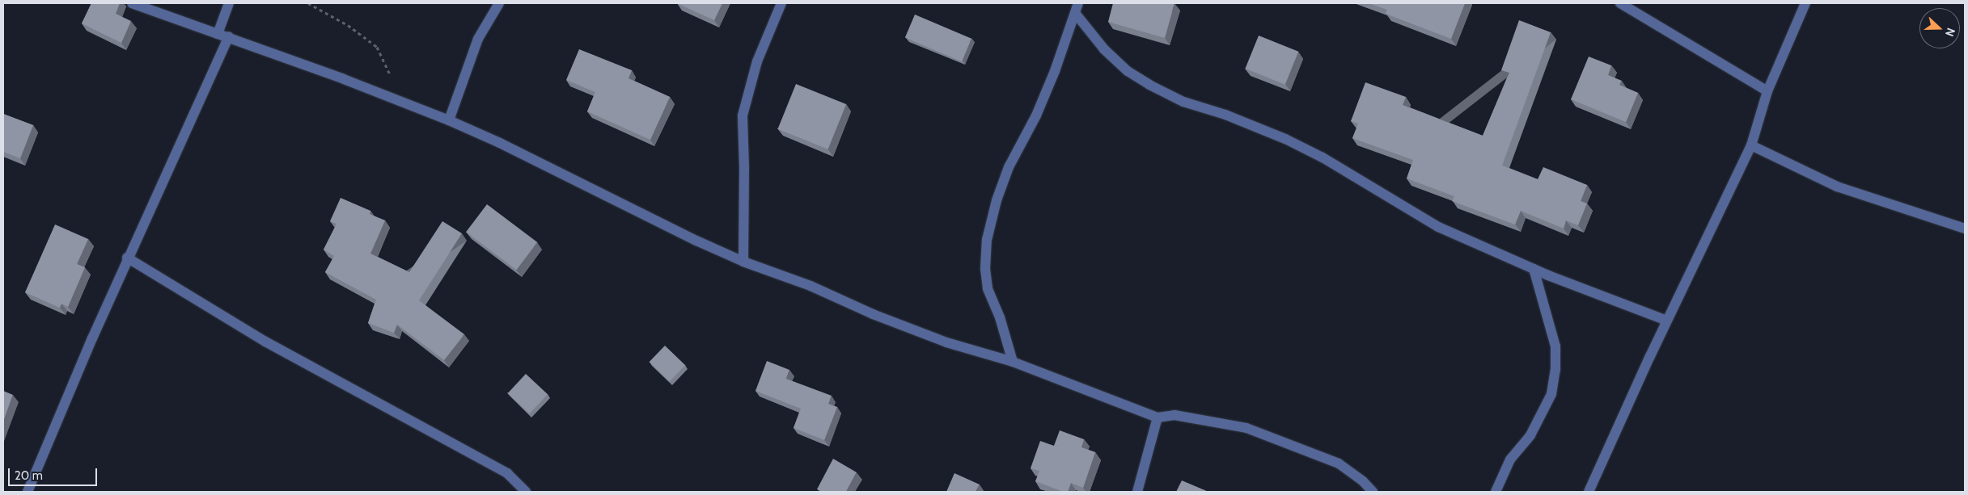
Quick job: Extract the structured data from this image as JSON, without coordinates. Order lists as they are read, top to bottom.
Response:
{
  "scale_bar": "20 m",
  "north": "right"
}
